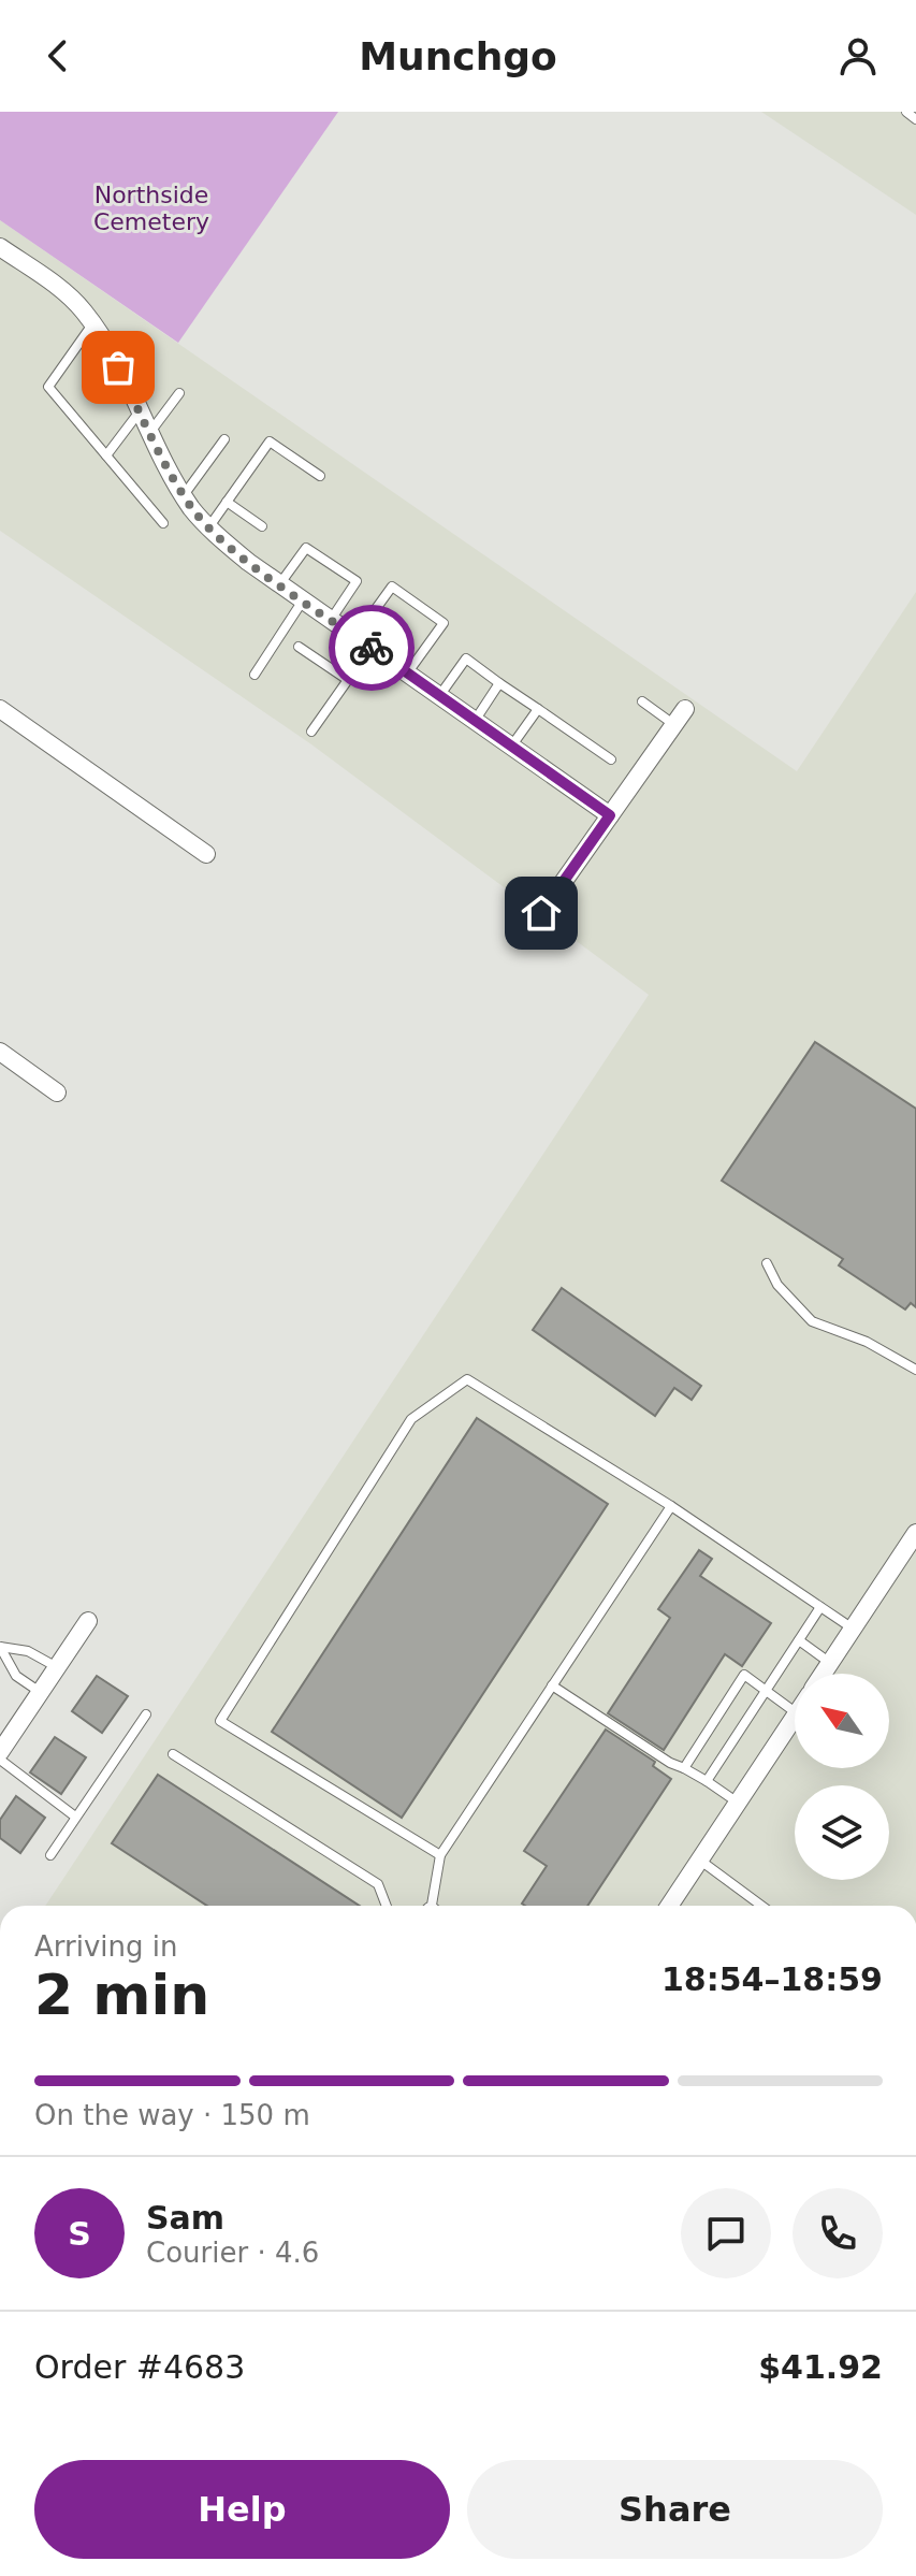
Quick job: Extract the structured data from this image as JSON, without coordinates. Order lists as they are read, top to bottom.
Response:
{
  "parks": ["Northside Cemetery"],
  "north": "top left",
  "page": {
    "header": "Munchgo",
    "heading": ["2 min", "Arriving in", "18:54–18:59"],
    "panel": [
      "Sam",
      "Courier · 4.6",
      "Order #4683",
      "$41.92"
    ],
    "bar": "On the way · 150 m",
    "round": "S",
    "buttons": ["Help", "Share"]
  }
}
